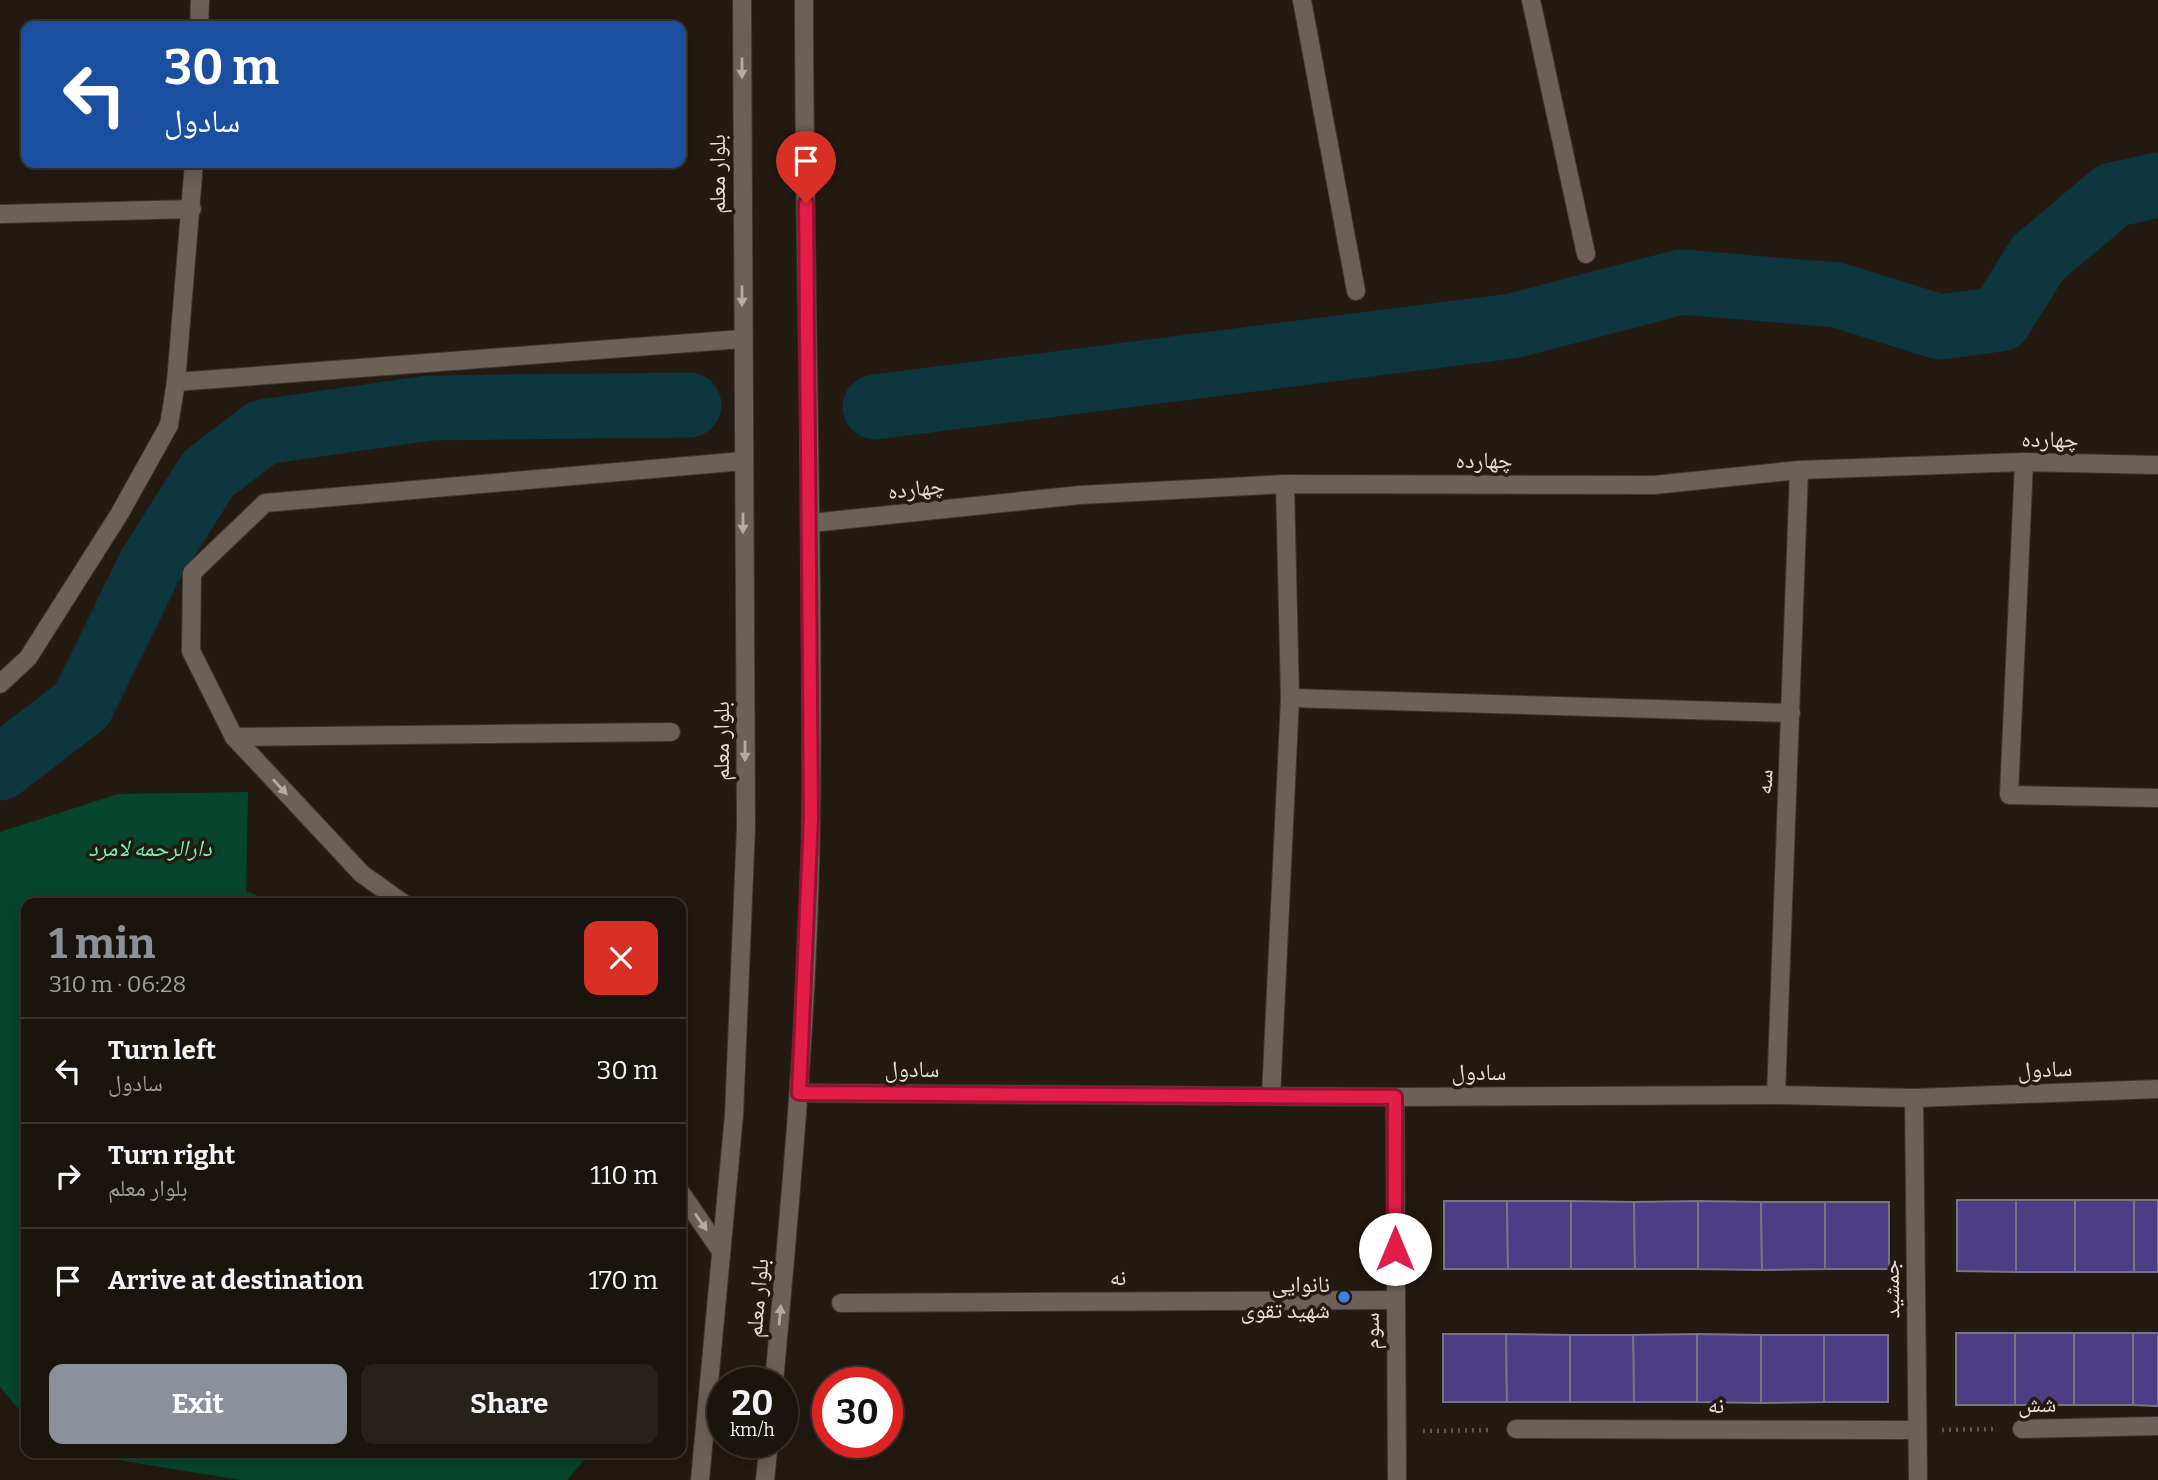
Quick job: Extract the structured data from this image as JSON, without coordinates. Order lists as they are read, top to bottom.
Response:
{
  "streets": {
    "street": [
      "بلوار معلم",
      "چهارده",
      "سه",
      "سادول",
      "نه",
      "جمشید",
      "سوم",
      "شش"
    ]
  },
  "crossings": [
    ["بلوار معلم", "چهارده"],
    ["بلوار معلم", "سادول"],
    ["چهارده", "سه"],
    ["سه", "سادول"],
    ["سادول", "جمشید"],
    ["سادول", "سوم"],
    ["نه", "جمشید"],
    ["نه", "سوم"],
    ["نه", "شش"],
    ["جمشید", "شش"]
  ],
  "parks": ["دارالرحمه لامرد"],
  "places": ["نانوایی شهید تقوی"],
  "page": {
    "turn": ["30 m", "سادول"],
    "heading": ["1 min", "310 m · 06:28"],
    "list": [
      {
        "name": "Turn left",
        "note": "سادول",
        "value": "30 m"
      },
      {
        "name": "Turn right",
        "note": "بلوار معلم",
        "value": "110 m"
      },
      {
        "name": "Arrive at destination",
        "value": "170 m"
      }
    ],
    "buttons": ["Exit", "Share"],
    "speed": "20 km/h",
    "limit": "30"
  }
}
